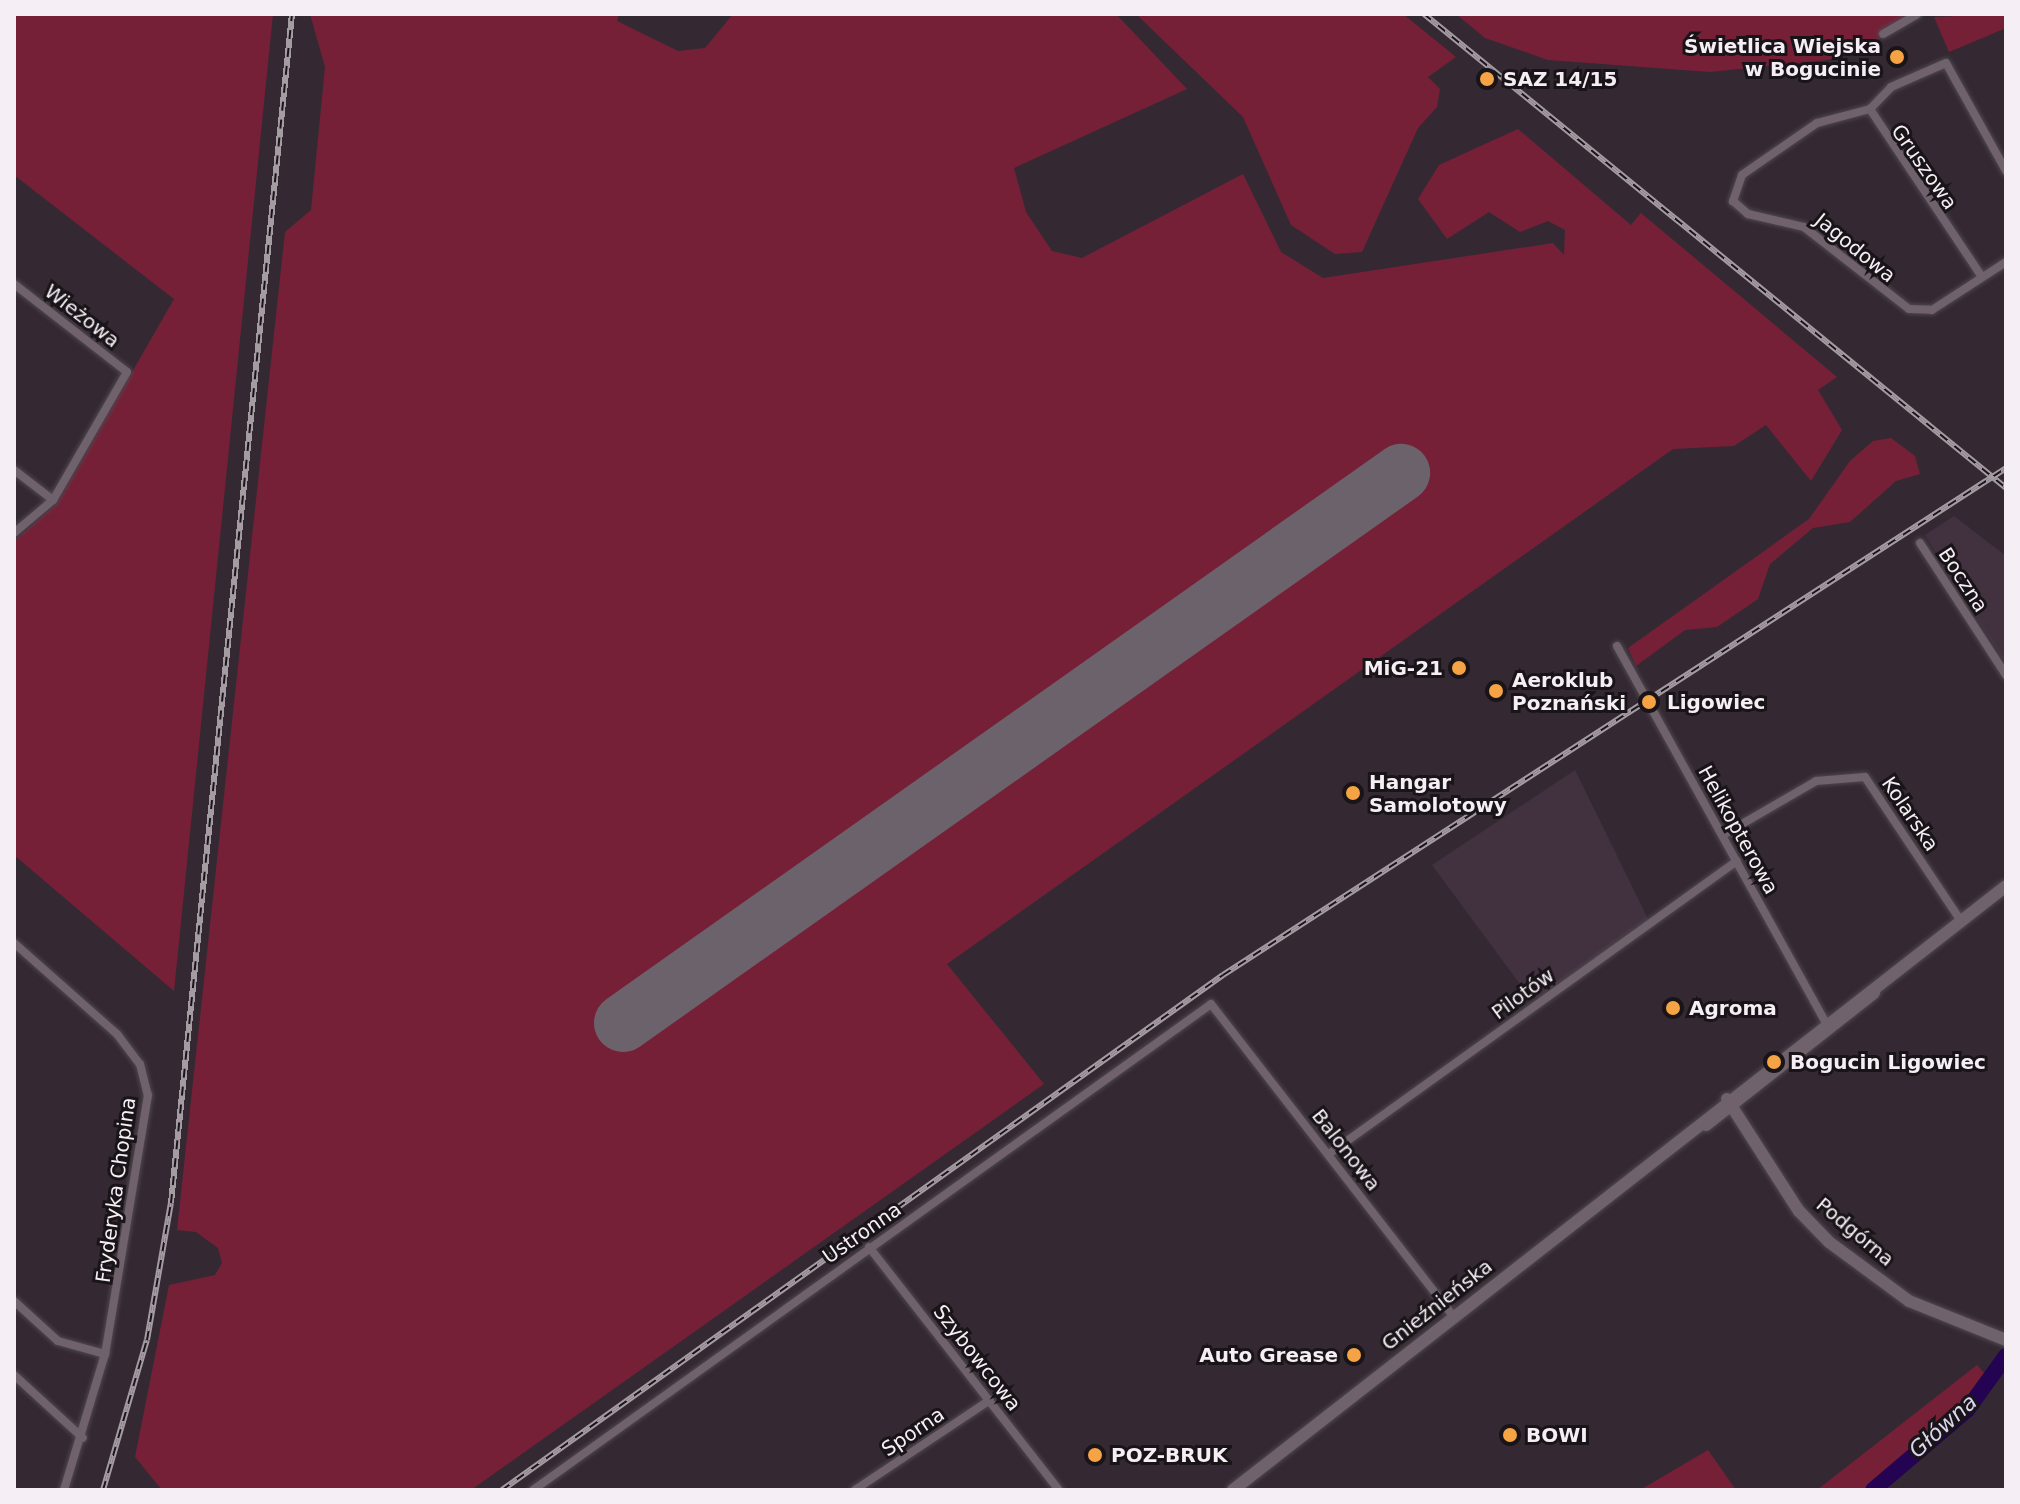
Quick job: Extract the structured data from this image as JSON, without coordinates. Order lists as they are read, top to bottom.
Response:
{
  "streets": {
    "main road": ["Podgórna", "Gnieźnieńska"],
    "street": [
      "Gruszowa",
      "Jagodowa",
      "Wieżowa",
      "Boczna",
      "Kolarska",
      "Helikopterowa",
      "Pilotów",
      "Balonowa",
      "Fryderyka Chopina",
      "Ustronna",
      "Szybowcowa",
      "Sporna"
    ]
  },
  "crossings": [
    ["Gruszowa", "Jagodowa"],
    ["Kolarska", "Helikopterowa"],
    ["Kolarska", "Gnieźnieńska"],
    ["Helikopterowa", "Pilotów"],
    ["Helikopterowa", "Gnieźnieńska"],
    ["Pilotów", "Balonowa"],
    ["Balonowa", "Ustronna"],
    ["Balonowa", "Gnieźnieńska"],
    ["Podgórna", "Gnieźnieńska"],
    ["Ustronna", "Szybowcowa"],
    ["Szybowcowa", "Sporna"]
  ],
  "water": ["Główna"],
  "places": [
    "Świetlica Wiejska w Bogucinie",
    "SAZ 14/15",
    "MiG-21",
    "Aeroklub Poznański",
    "Ligowiec",
    "Hangar Samolotowy",
    "Agroma",
    "Bogucin Ligowiec",
    "Auto Grease",
    "BOWI",
    "POZ-BRUK"
  ]
}
